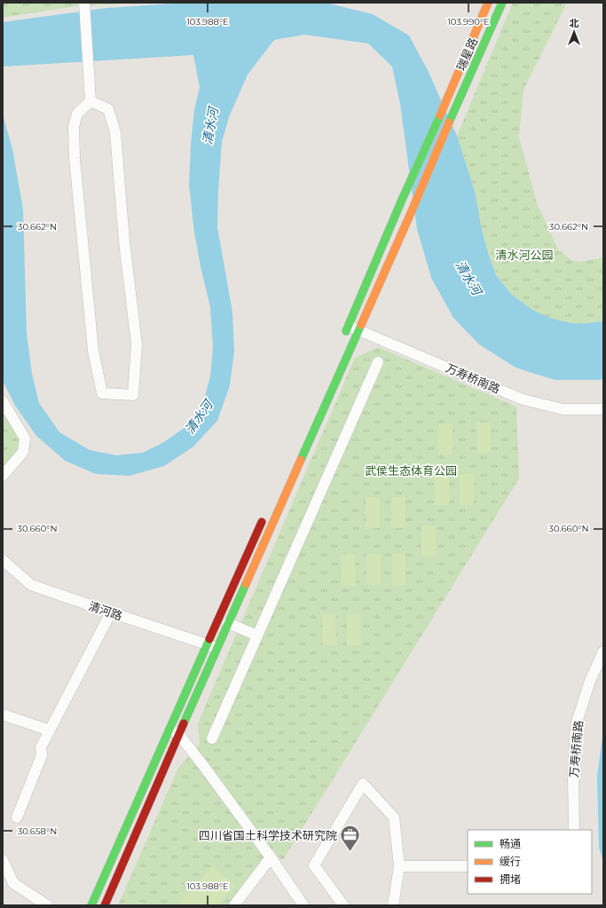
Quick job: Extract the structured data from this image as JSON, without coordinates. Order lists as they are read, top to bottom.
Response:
{
  "streets": {
    "street": ["瑞星路", "万寿桥南路", "清河路"]
  },
  "crossings": [
    ["瑞星路", "万寿桥南路"]
  ],
  "water": ["清水河"],
  "parks": ["清水河公园", "武侯生态体育公园"],
  "places": {
    "office": ["四川省国土科学技术研究院"]
  },
  "legend": ["畅通", "缓行", "拥堵"],
  "north": "top",
  "coordinates": [
    "103.988°E",
    "103.990°E",
    "30.662°N",
    "30.660°N",
    "30.658°N"
  ]
}
